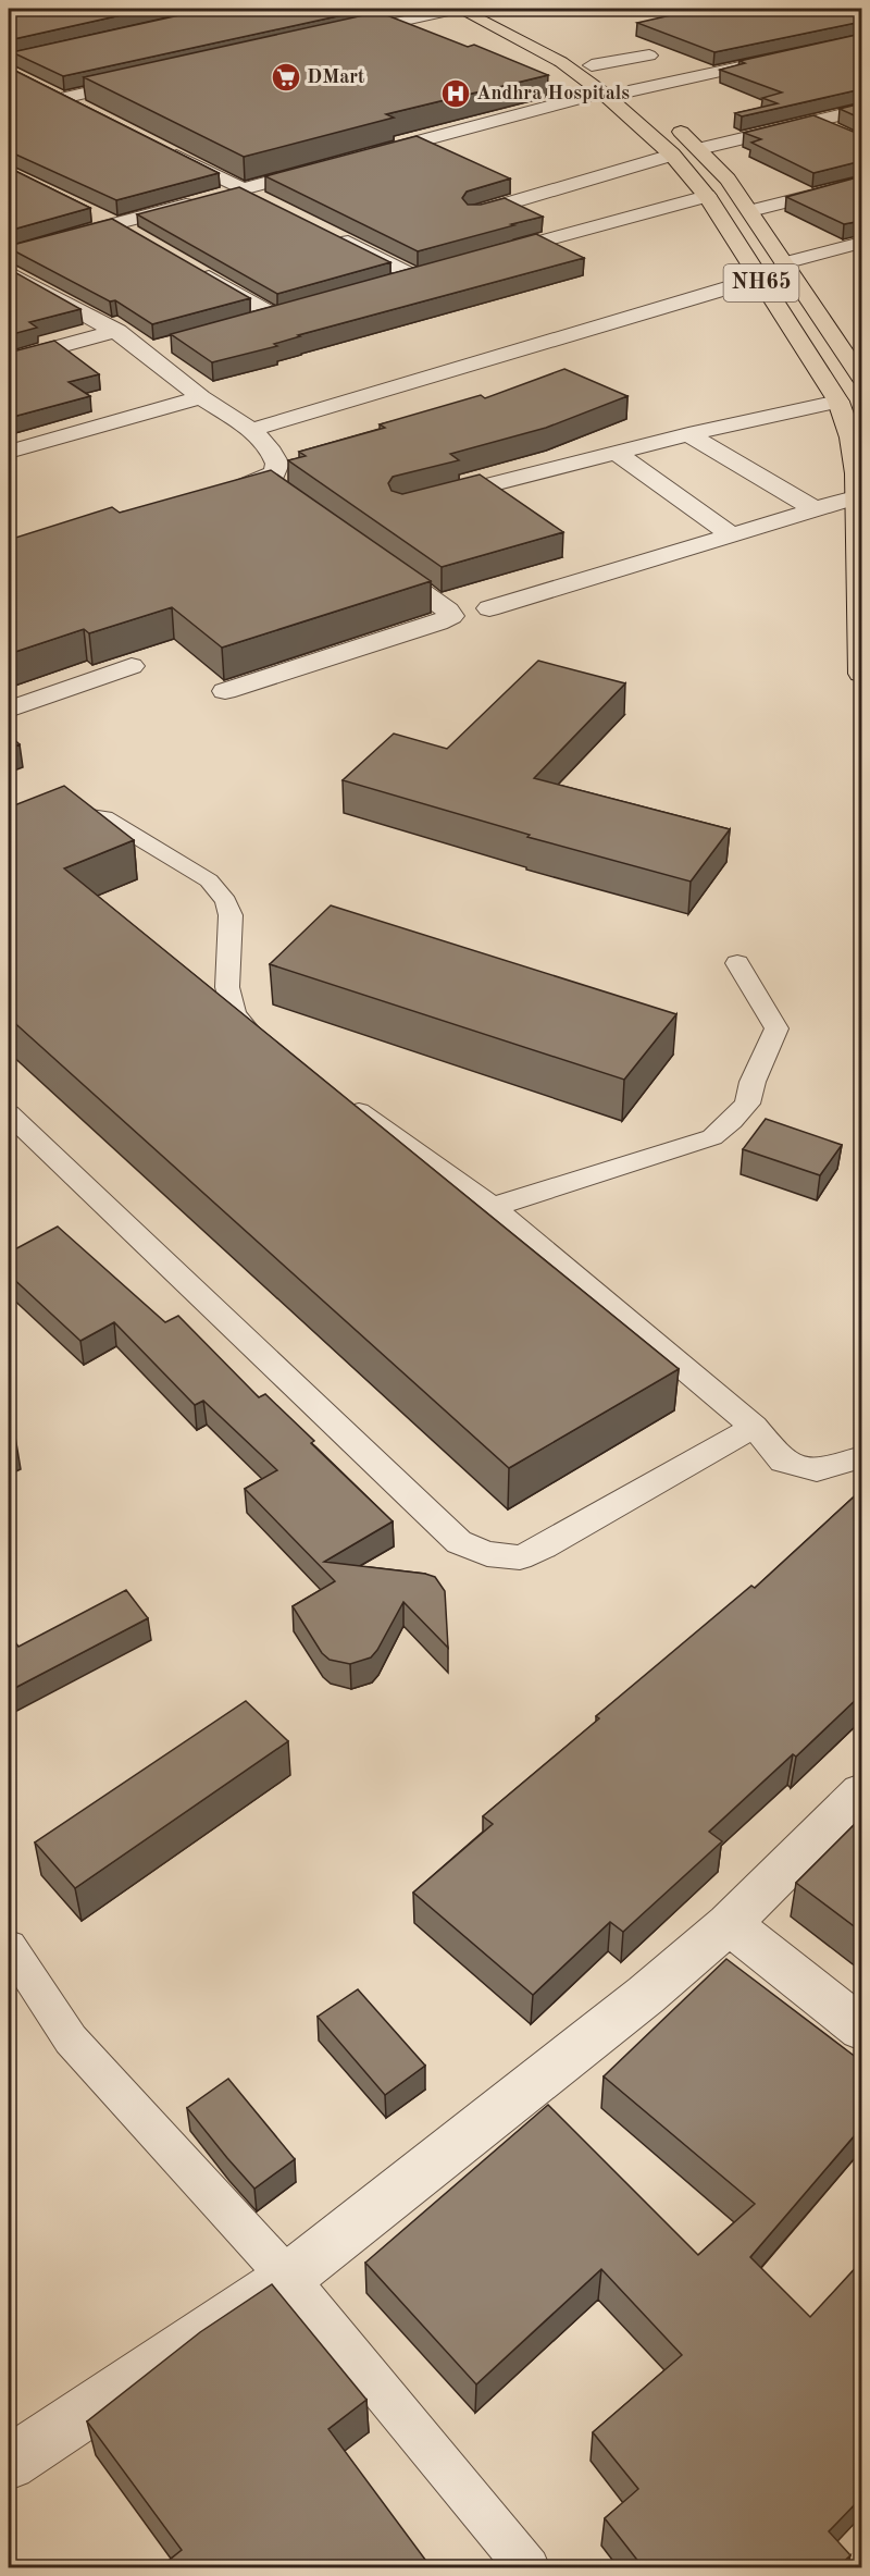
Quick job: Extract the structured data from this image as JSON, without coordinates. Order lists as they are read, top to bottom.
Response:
{
  "streets": {
    "highway": ["NH65"]
  },
  "places": {
    "supermarket": ["DMart"],
    "hospital": ["Andhra Hospitals"]
  }
}
